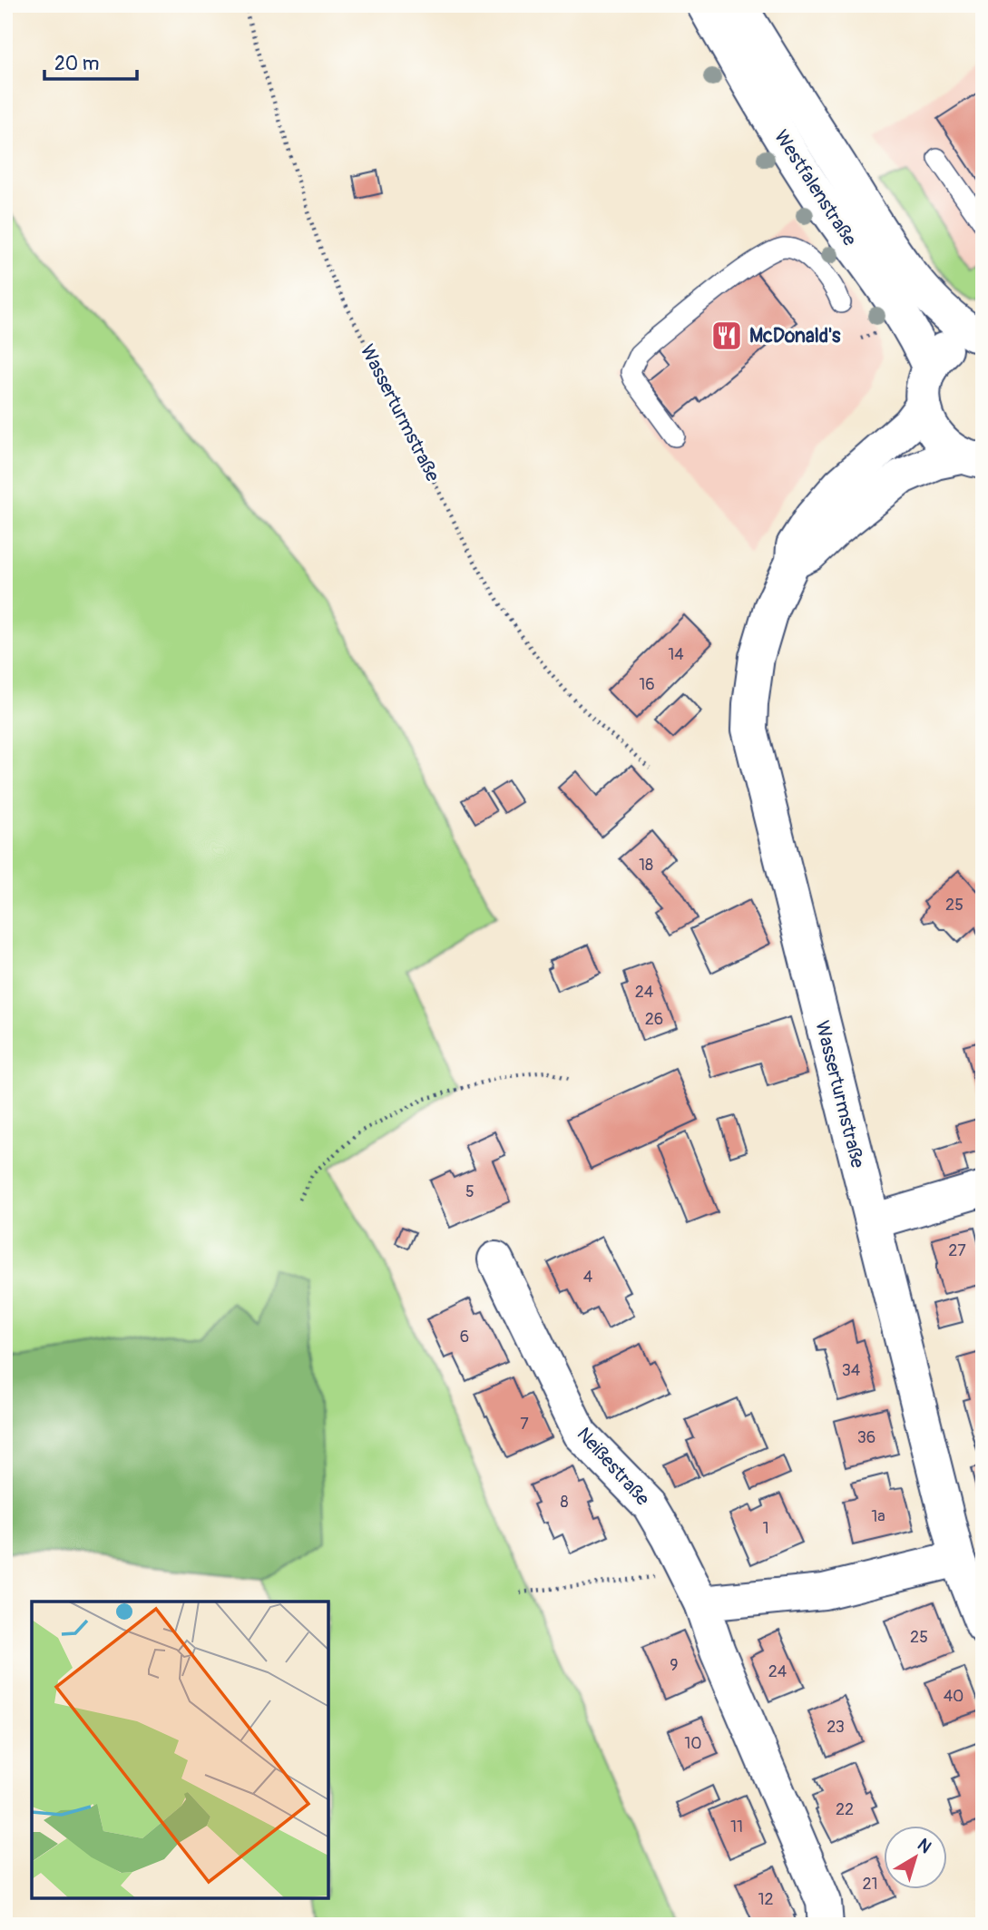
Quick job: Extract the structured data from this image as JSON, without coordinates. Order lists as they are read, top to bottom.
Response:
{
  "streets": {
    "street": ["Westfalenstraße", "Wasserturmstraße", "Neißestraße"]
  },
  "places": {
    "restaurant": ["McDonald's"]
  },
  "house_numbers": [
    "14",
    "16",
    "18",
    "25",
    "24",
    "26",
    "5",
    "27",
    "4",
    "6",
    "34",
    "7",
    "36",
    "8",
    "1a",
    "1",
    "25",
    "9",
    "24",
    "40",
    "23",
    "10",
    "22",
    "11",
    "21",
    "12"
  ],
  "scale_bar": "20 m",
  "north": "top right"
}
